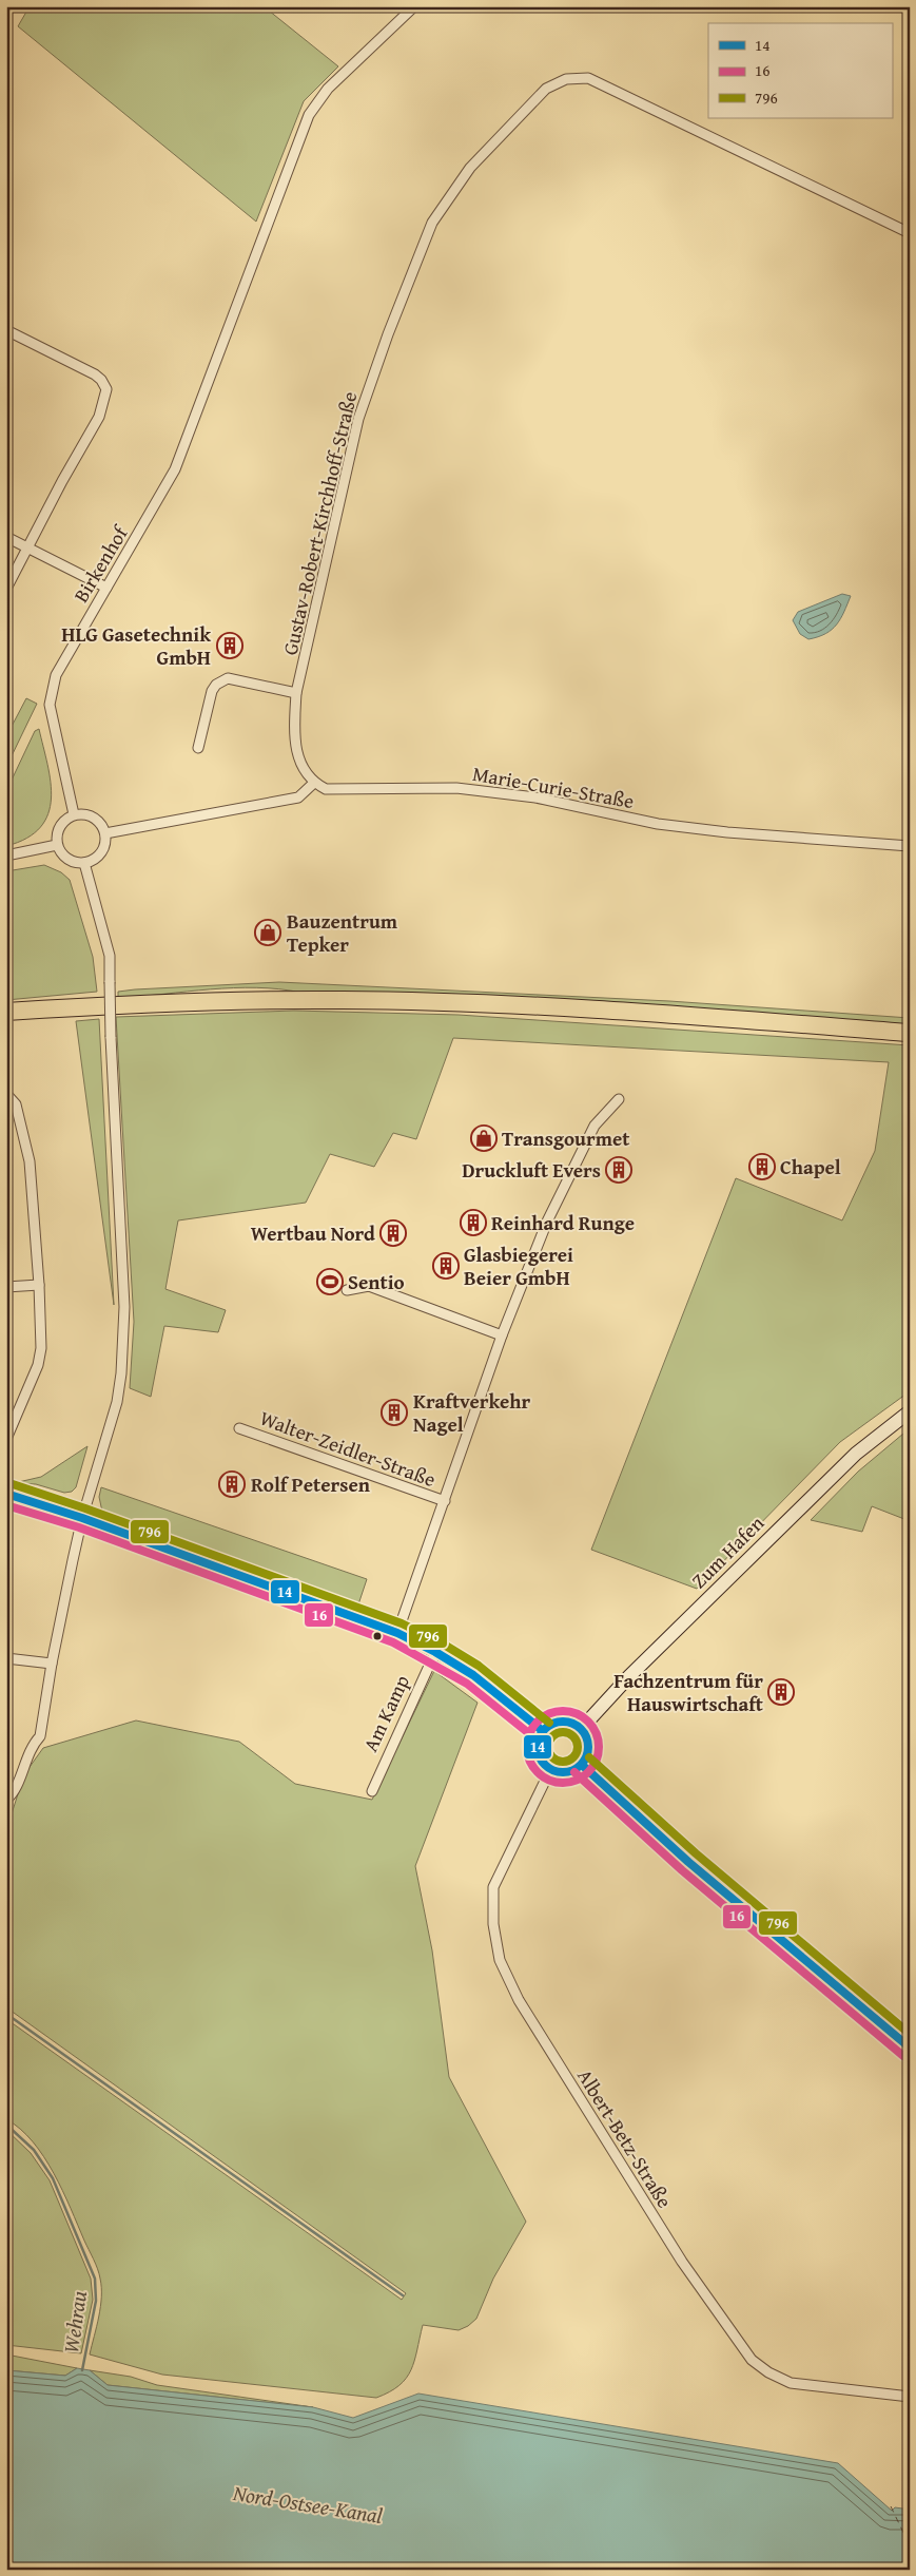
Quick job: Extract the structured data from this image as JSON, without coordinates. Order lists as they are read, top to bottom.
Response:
{
  "streets": {
    "main road": ["Zum Hafen"],
    "street": [
      "Gustav-Robert-Kirchhoff-Straße",
      "Birkenhof",
      "Marie-Curie-Straße",
      "Walter-Zeidler-Straße",
      "Am Kamp",
      "Albert-Betz-Straße"
    ]
  },
  "crossings": [
    ["Gustav-Robert-Kirchhoff-Straße", "Marie-Curie-Straße"],
    ["Zum Hafen", "Albert-Betz-Straße"]
  ],
  "water": ["Wehrau", "Nord-Ostsee-Kanal"],
  "places": {
    "building": [
      "HLG Gasetechnik GmbH",
      "Chapel",
      "Druckluft Evers",
      "Reinhard Runge",
      "Wertbau Nord",
      "Glasbiegerei Beier GmbH",
      "Kraftverkehr Nagel",
      "Rolf Petersen",
      "Fachzentrum für Hauswirtschaft"
    ],
    "shop": ["Bauzentrum Tepker", "Transgourmet"],
    "sports": ["Sentio"]
  },
  "lines": ["transit line 796", "transit line 14", "transit line 16"],
  "legend": ["14", "16", "796"]
}
